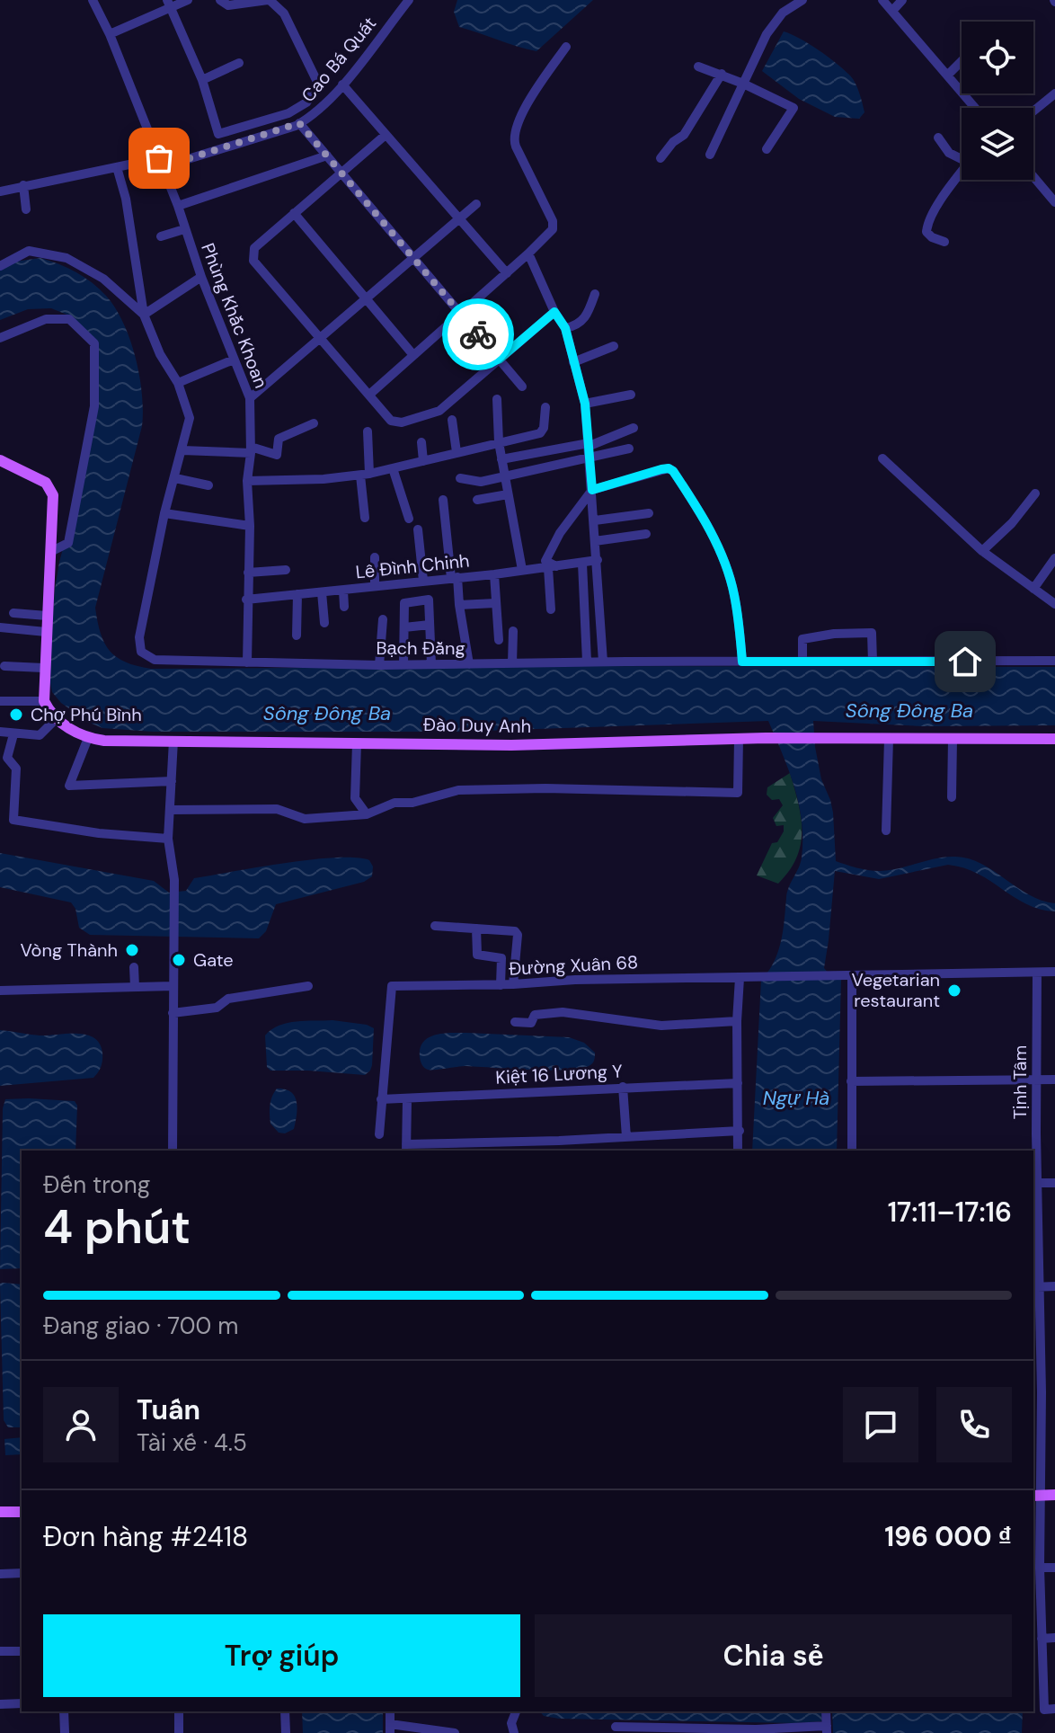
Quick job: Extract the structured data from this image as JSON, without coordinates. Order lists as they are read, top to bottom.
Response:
{
  "streets": {
    "main road": ["Đào Duy Anh"],
    "street": [
      "Cao Bá Quát",
      "Phùng Khắc Khoan",
      "Lê Đình Chinh",
      "Bạch Đằng",
      "Đường Xuân 68",
      "Kiệt 16 Lương Y",
      "Tịnh Tâm"
    ]
  },
  "crossings": [
    ["Cao Bá Quát", "Phùng Khắc Khoan"],
    ["Phùng Khắc Khoan", "Lê Đình Chinh"],
    ["Phùng Khắc Khoan", "Bạch Đằng"],
    ["Đường Xuân 68", "Kiệt 16 Lương Y"]
  ],
  "water": ["Sông Đông Ba", "Ngự Hà"],
  "places": [
    "Chợ Phú Bình",
    "Vòng Thành",
    "Gate",
    "Vegetarian restaurant"
  ],
  "page": {
    "heading": ["4 phút", "Đến trong", "17:11–17:16"],
    "panel": [
      "Tuấn",
      "Tài xế · 4.5",
      "Đơn hàng #2418",
      "196 000 ₫"
    ],
    "bar": "Đang giao · 700 m",
    "buttons": ["Trợ giúp", "Chia sẻ"]
  }
}
